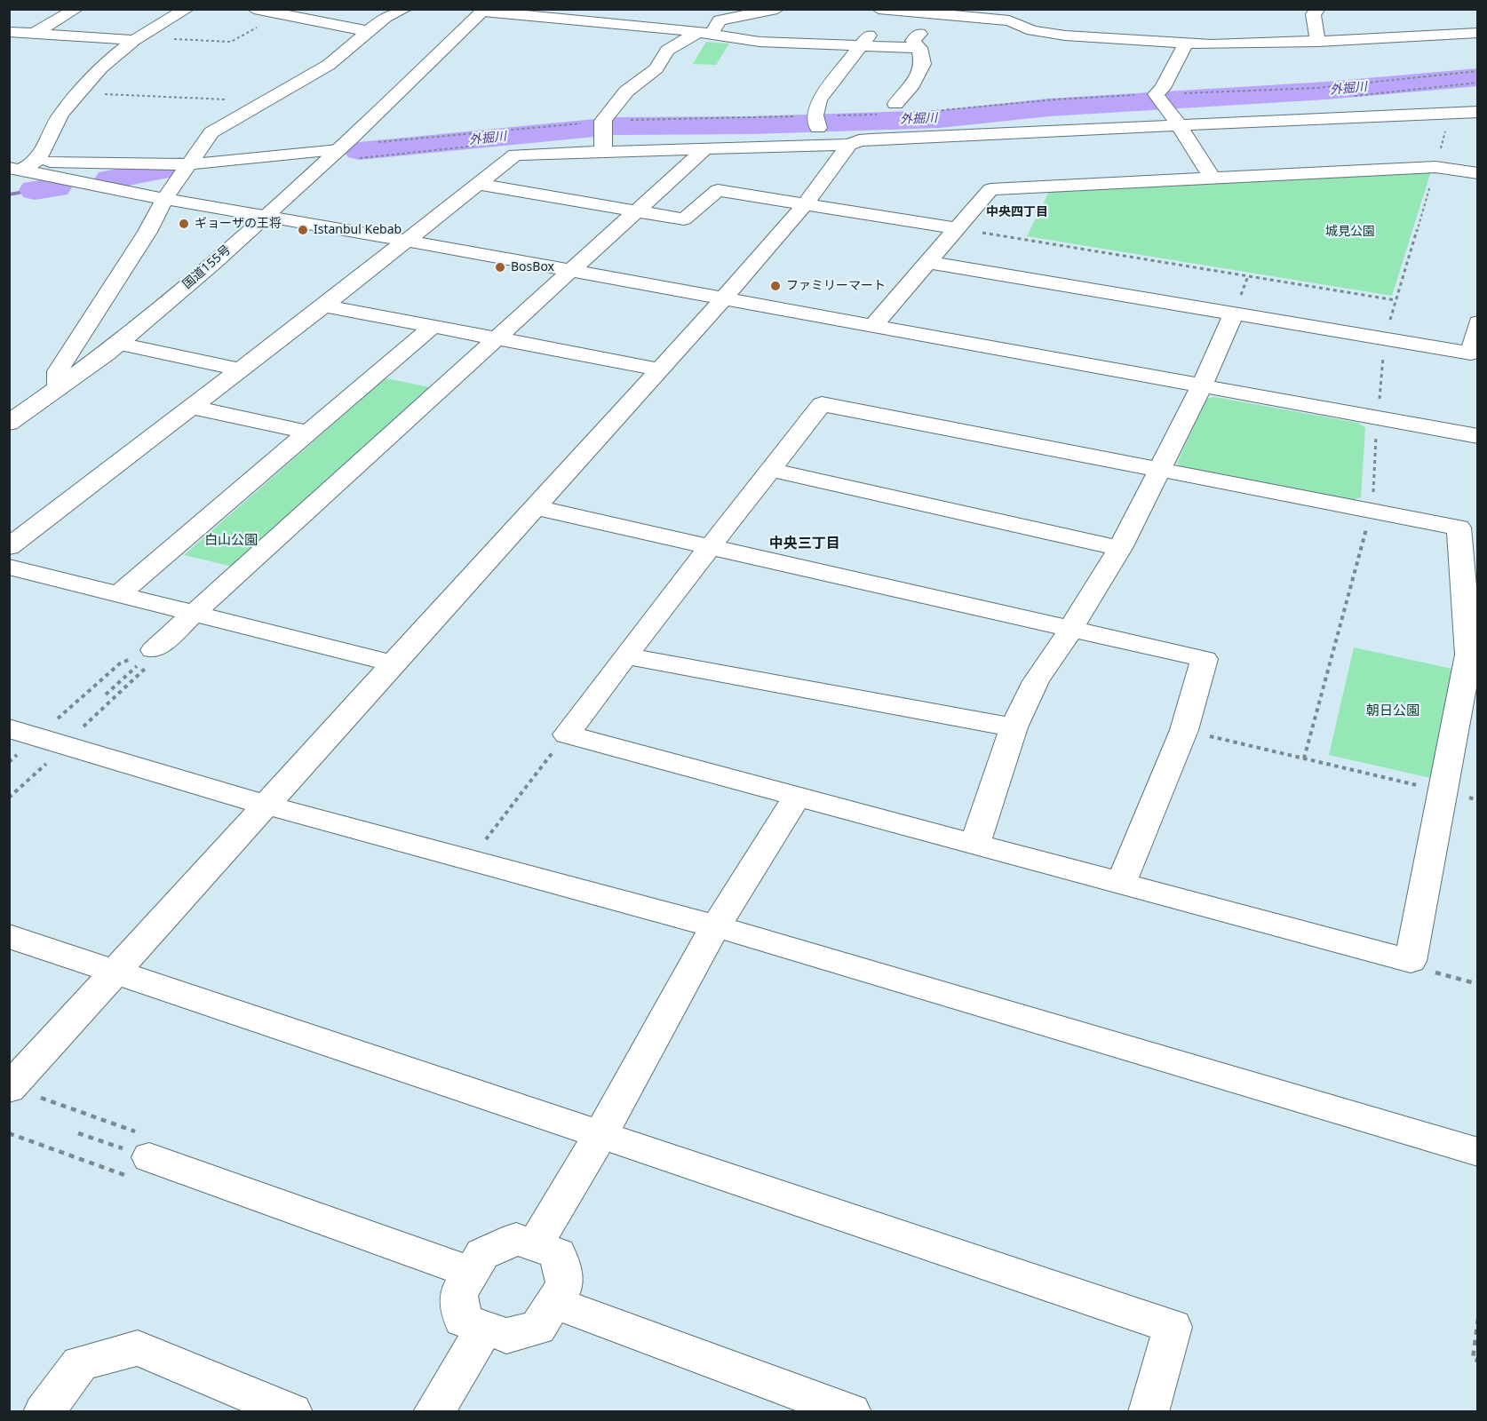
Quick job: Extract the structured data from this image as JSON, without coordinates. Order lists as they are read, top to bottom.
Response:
{
  "streets": {
    "highway": ["国道155号"]
  },
  "districts": ["中央四丁目", "中央三丁目"],
  "water": ["外掘川"],
  "parks": ["城見公園", "白山公園", "朝日公園"],
  "places": [
    "ギョーザの王将",
    "Istanbul Kebab",
    "BosBox",
    "ファミリーマート"
  ]
}
